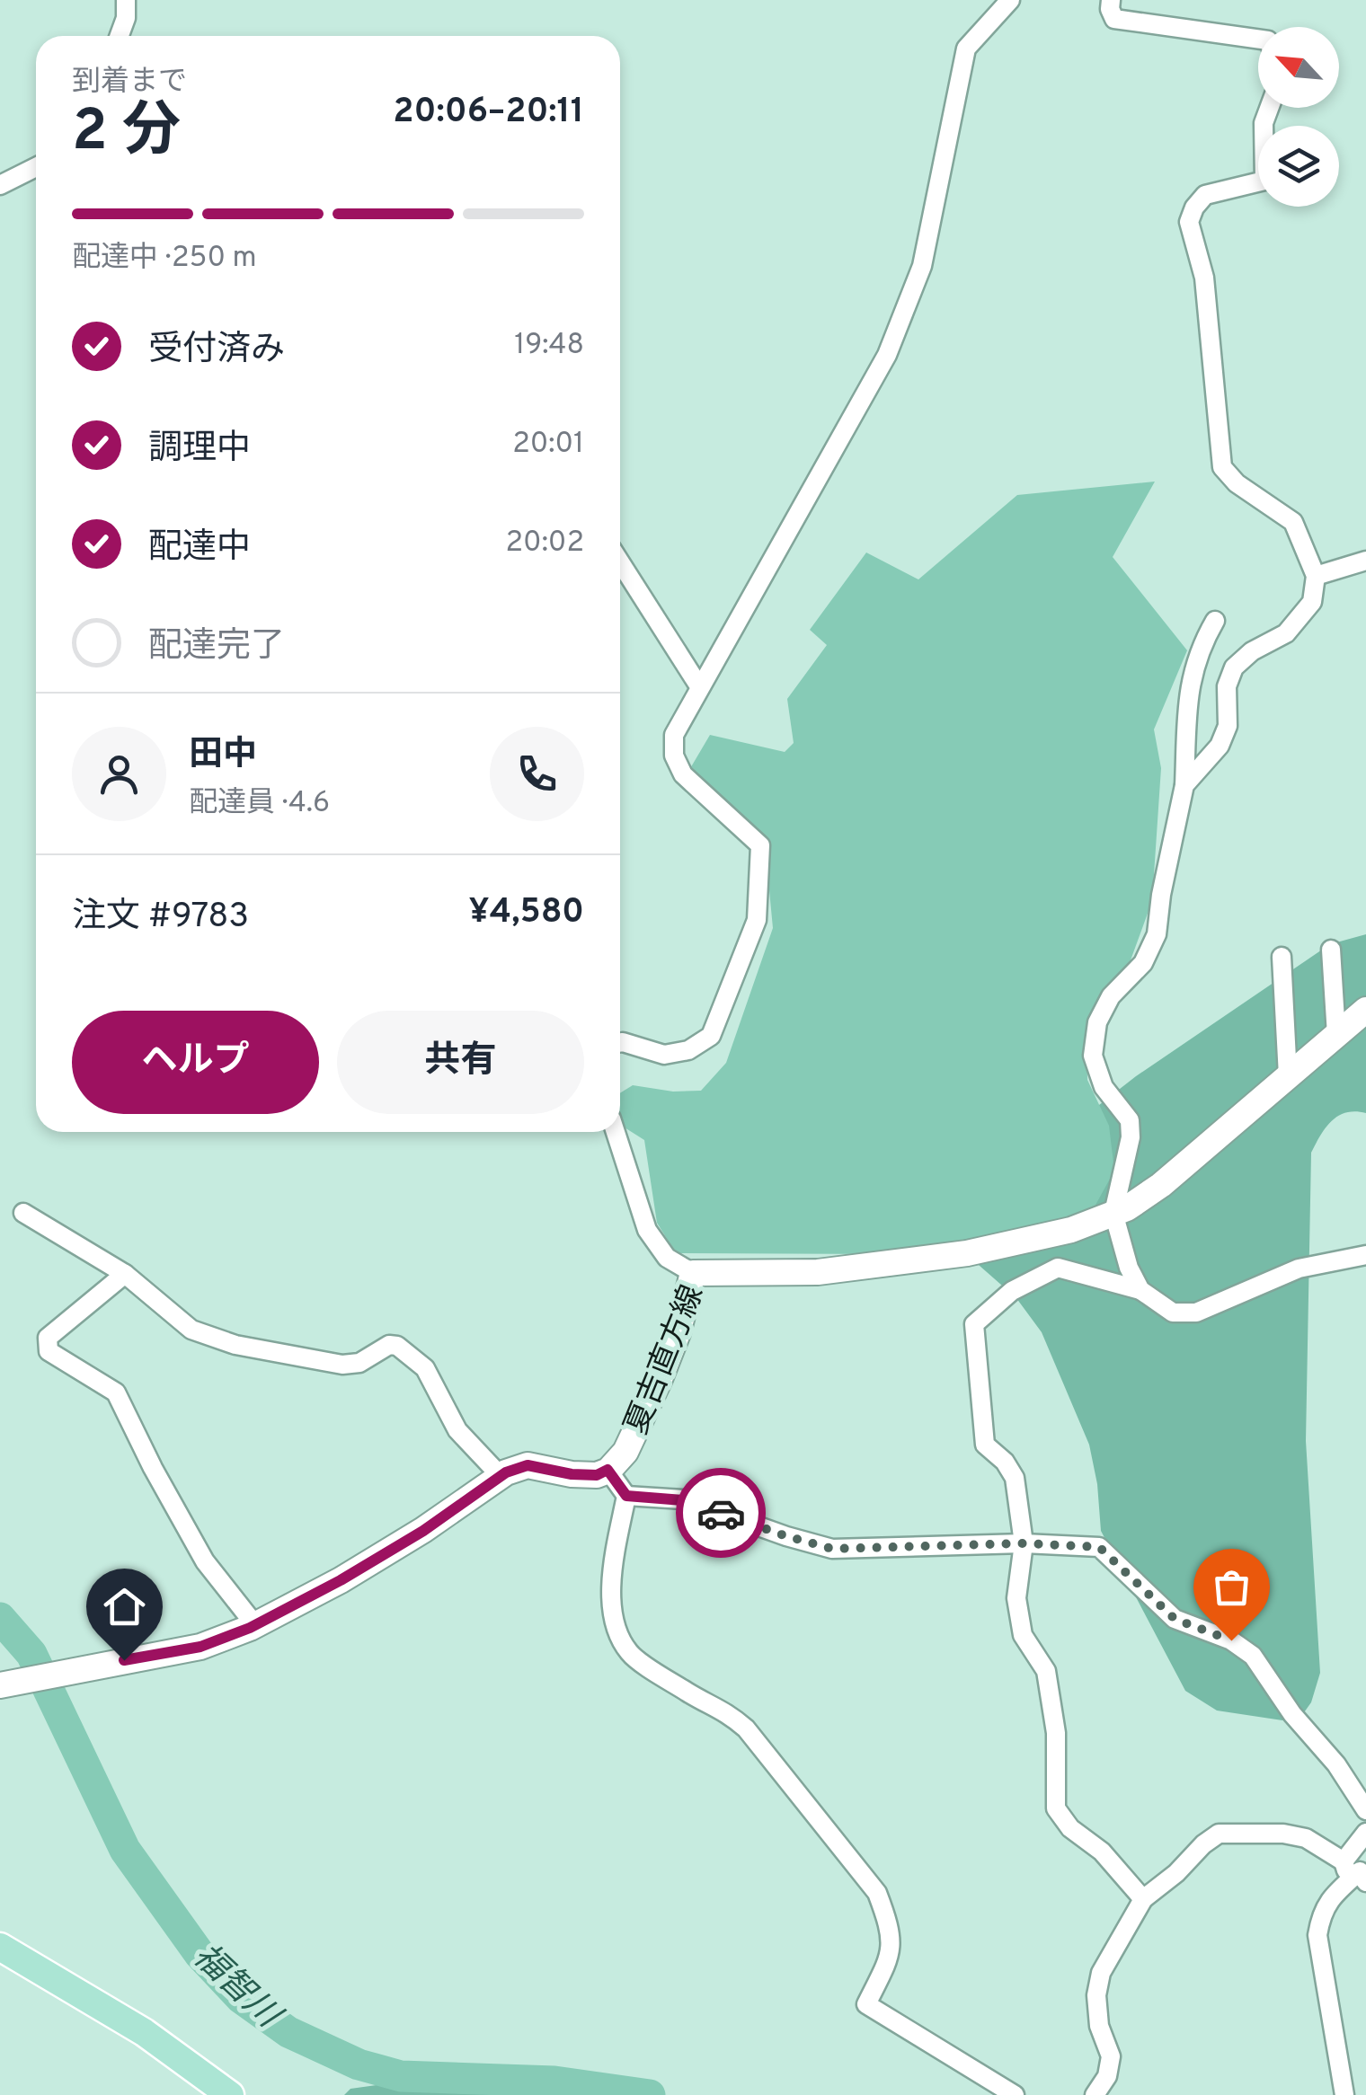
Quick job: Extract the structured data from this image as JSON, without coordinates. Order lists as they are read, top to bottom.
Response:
{
  "streets": {
    "main road": ["夏吉直方線"]
  },
  "water": ["福智川"],
  "north": "top left",
  "page": {
    "heading": ["2 分", "到着まで", "20:06–20:11"],
    "panel": [
      "田中",
      "配達員 · 4.6",
      "注文 #9783",
      "¥4,580"
    ],
    "bar": "配達中 · 250 m",
    "list": [
      ["受付済み", "19:48"],
      ["調理中", "20:01"],
      ["配達中", "20:02"],
      "配達完了"
    ],
    "buttons": ["ヘルプ", "共有"]
  }
}
